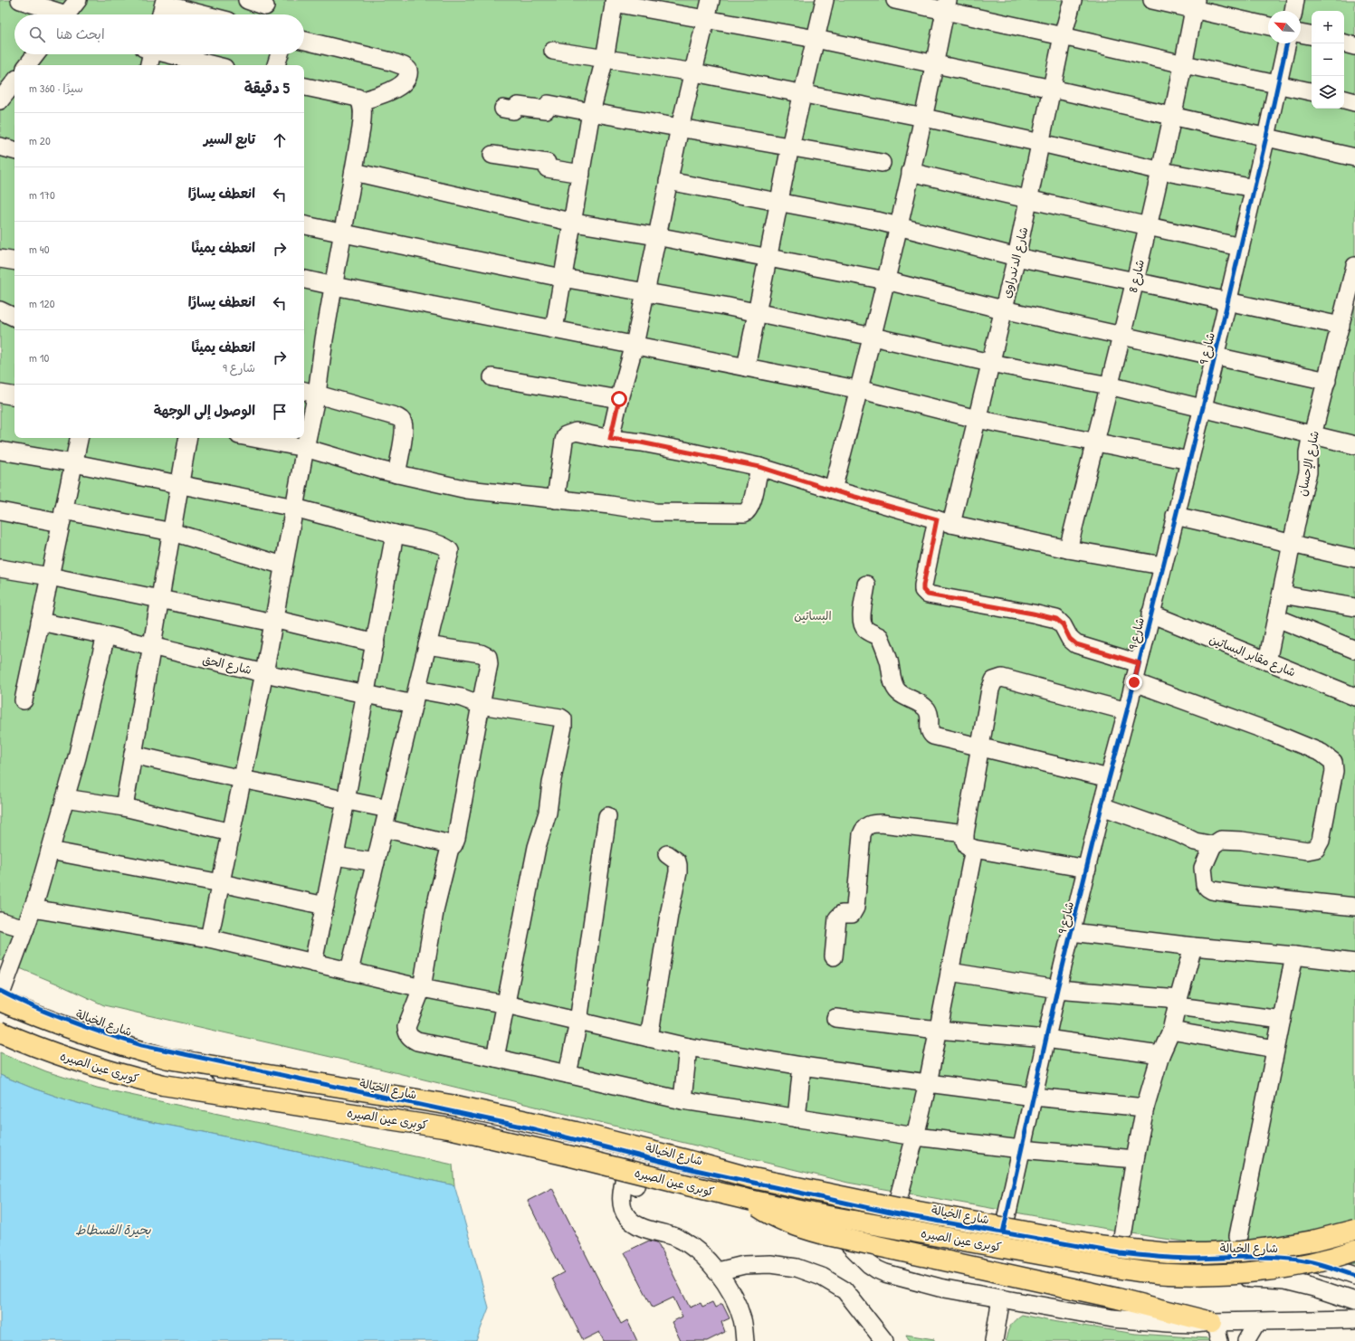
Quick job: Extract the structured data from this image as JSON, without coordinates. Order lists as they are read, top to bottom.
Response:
{
  "streets": {
    "highway": ["كوبرى عين الصيره"],
    "street": [
      "شارع الدندراوى",
      "شارع 8",
      "شارع 9",
      "شارع الإحسان",
      "شارع مقابر البساتين",
      "شارع الحق",
      "شارع الخيالة"
    ]
  },
  "crossings": [
    ["شارع الدندراوى", "شارع 9"],
    ["شارع 9", "شارع مقابر البساتين"],
    ["شارع 9", "شارع الخيالة"],
    ["شارع الإحسان", "شارع مقابر البساتين"],
    ["شارع الخيالة", "كوبرى عين الصيره"]
  ],
  "water": ["بحيرة الفسطاط"],
  "parks": ["البساتين"],
  "north": "top left",
  "page": {
    "map_buttons": ["+", "−"],
    "search": "ابحث هنا",
    "heading": ["5 دقيقة", "سيرًا · 360 m"],
    "list": [
      ["تابع السير", "20 m"],
      ["انعطف يسارًا", "170 m"],
      ["انعطف يمينًا", "40 m"],
      ["انعطف يسارًا", "120 m"],
      ["انعطف يمينًا", "شارع 9", "10 m"],
      "الوصول إلى الوجهة"
    ]
  }
}
